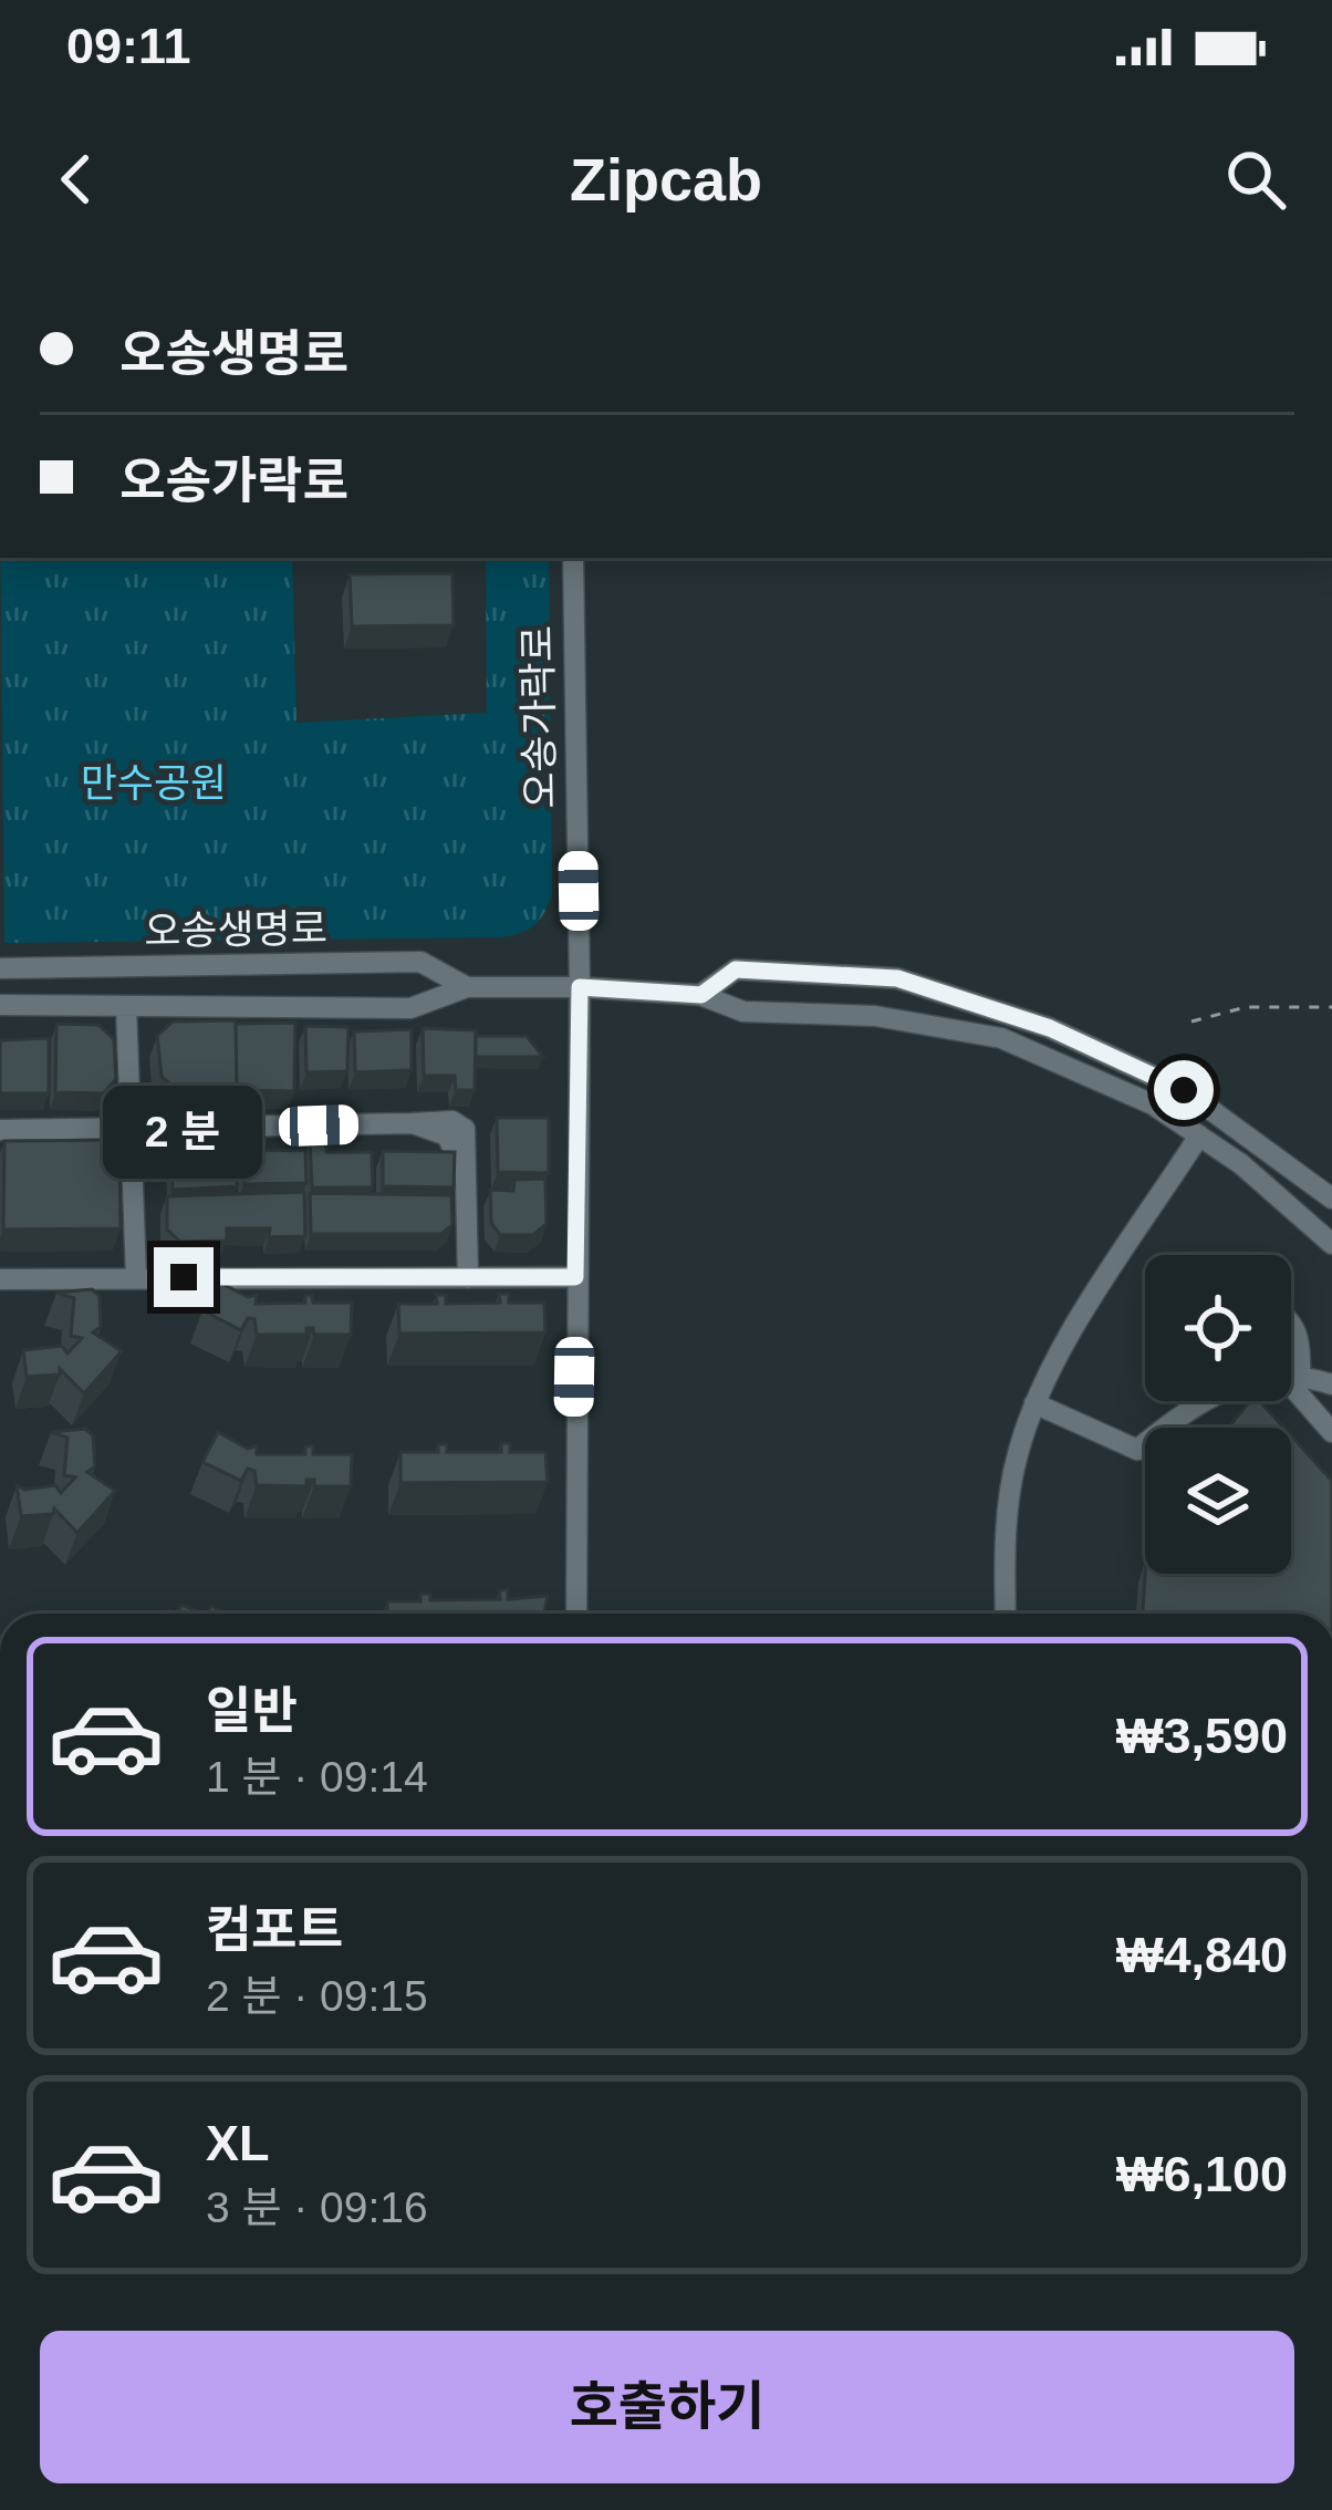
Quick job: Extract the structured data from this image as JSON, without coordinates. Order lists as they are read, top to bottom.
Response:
{
  "streets": {
    "street": ["오송가락로", "오송생명로"]
  },
  "crossings": [
    ["오송가락로", "오송생명로"]
  ],
  "parks": ["만수공원"],
  "page": {
    "status": "09:11",
    "header": "Zipcab",
    "banner": ["오송생명로", "오송가락로"],
    "bubble": "2 분",
    "list": [
      {
        "name": "일반",
        "note": "1 분 · 09:14",
        "value": "₩3,590"
      },
      {
        "name": "컴포트",
        "note": "2 분 · 09:15",
        "value": "₩4,840"
      },
      {
        "name": "XL",
        "note": "3 분 · 09:16",
        "value": "₩6,100"
      }
    ],
    "buttons": "호출하기"
  }
}
